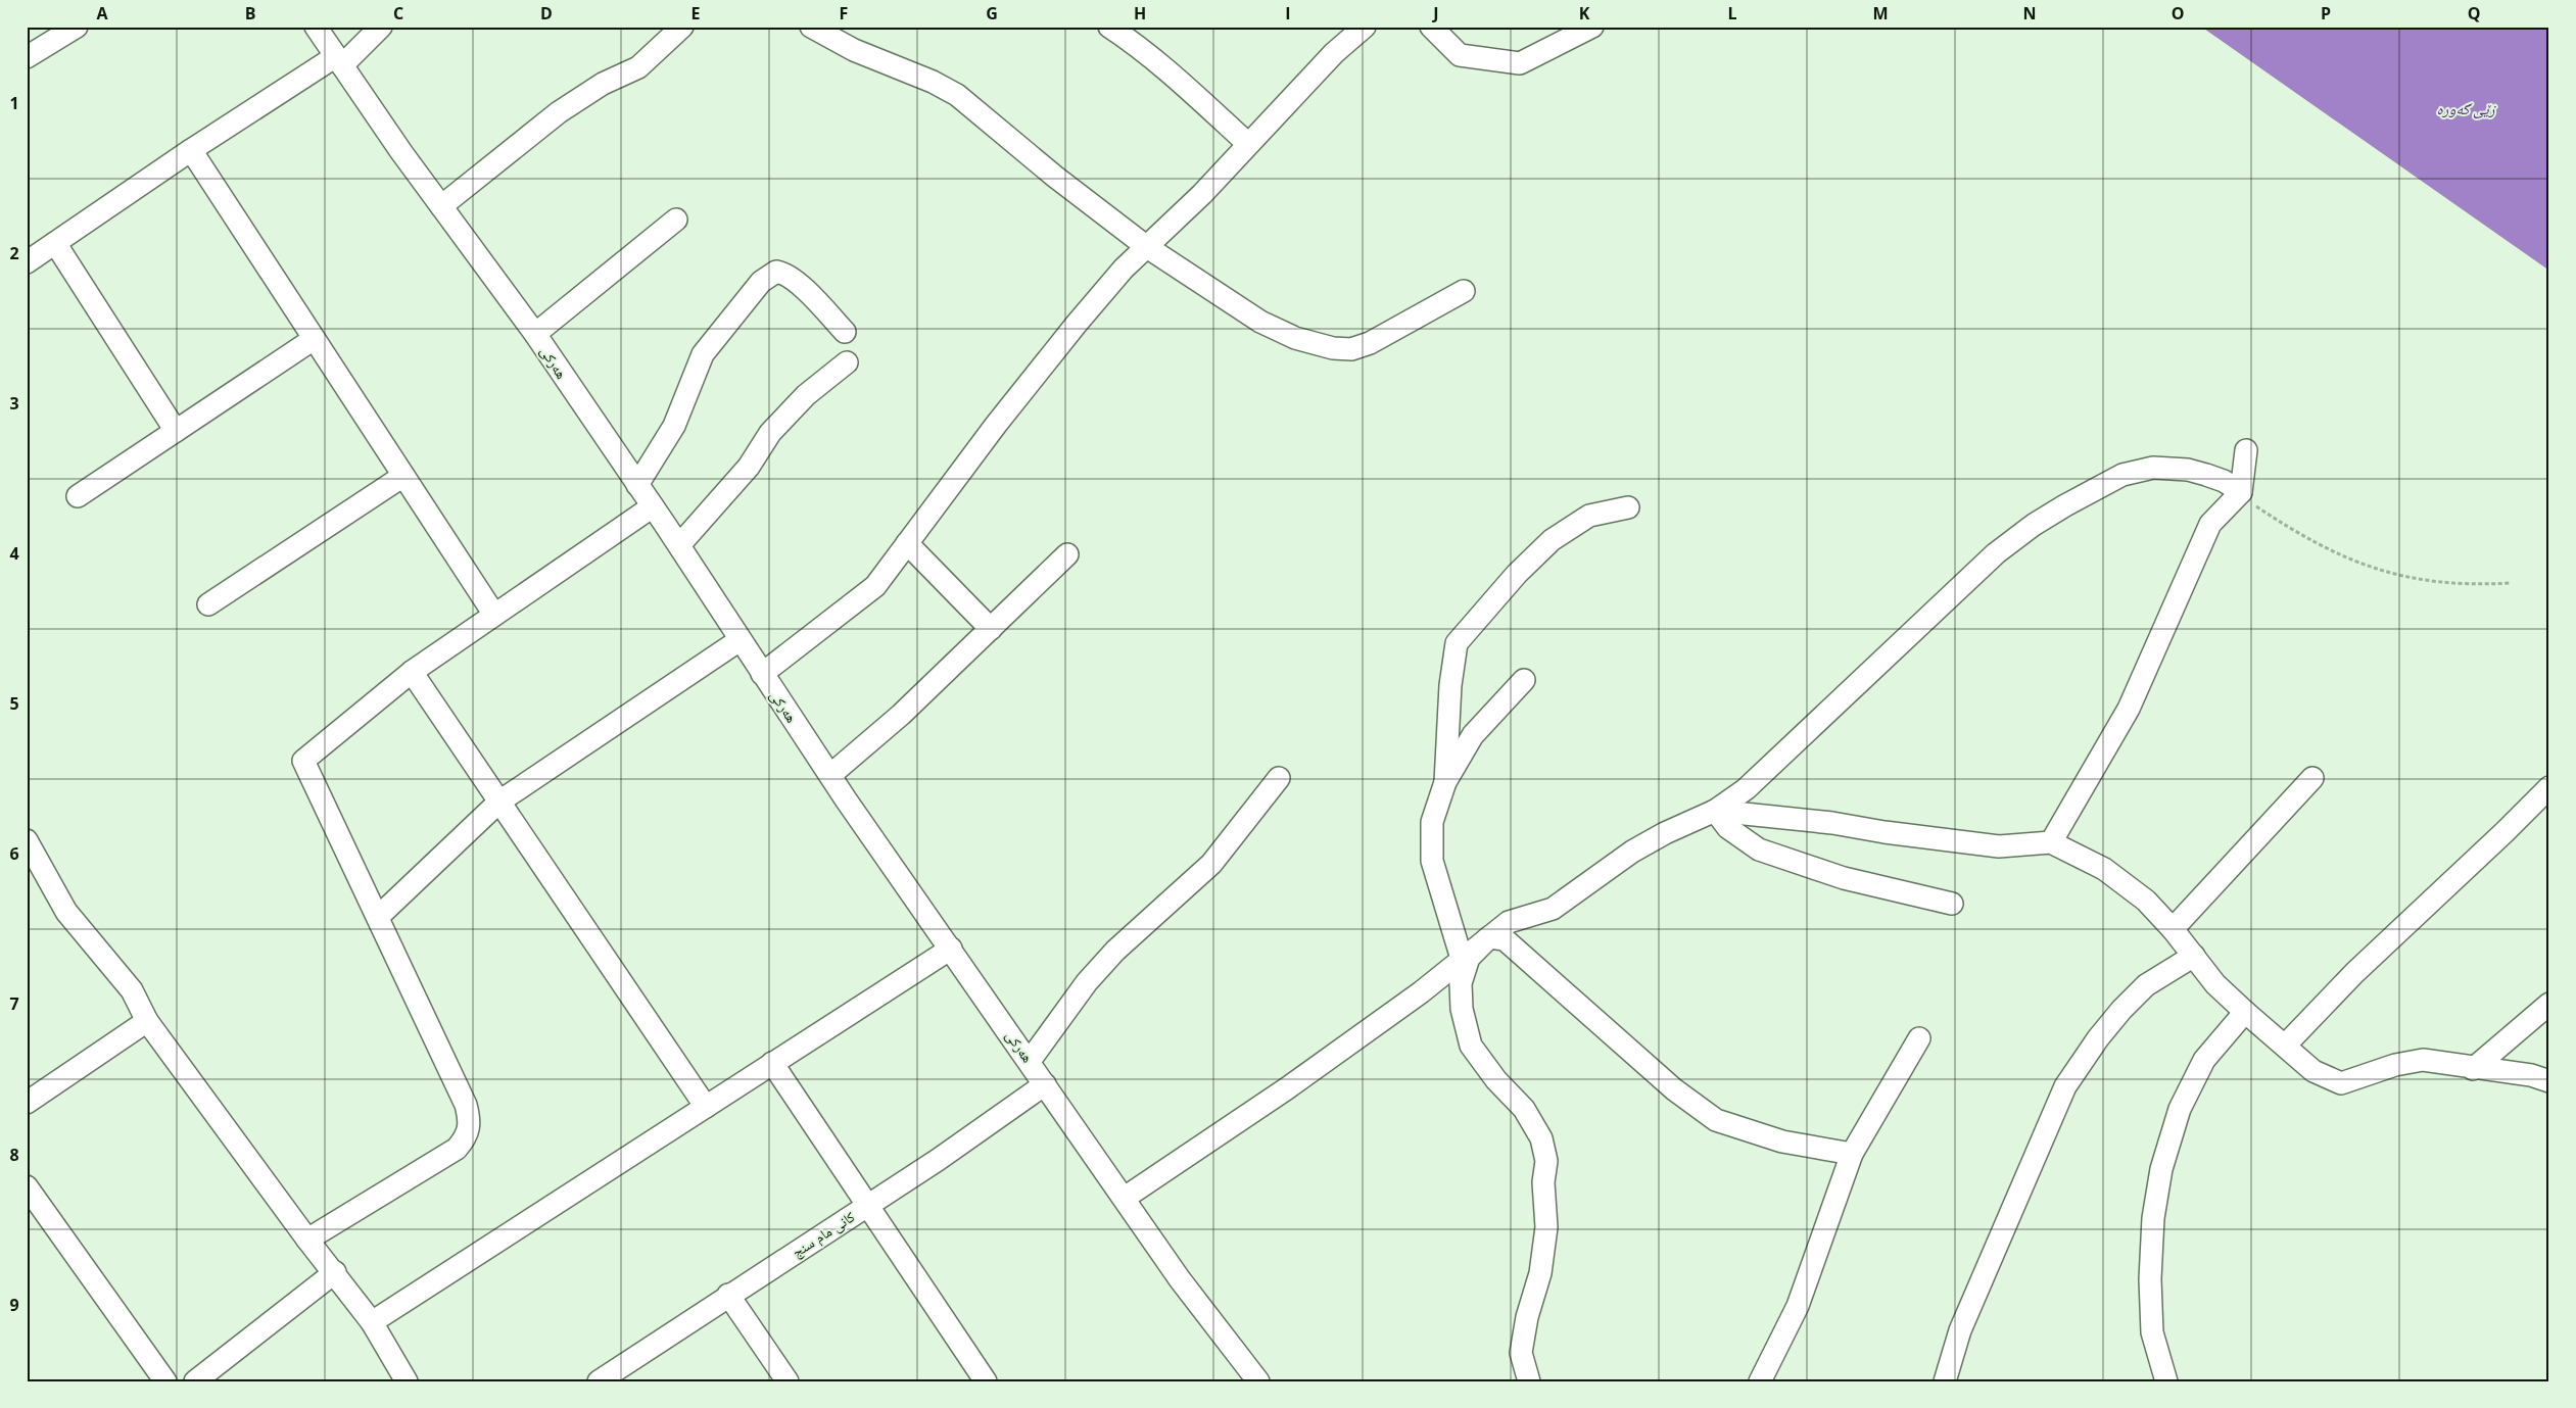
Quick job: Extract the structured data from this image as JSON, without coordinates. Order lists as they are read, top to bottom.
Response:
{
  "streets": {
    "street": ["هەرکی", "کانی مام سنج"]
  },
  "crossings": [
    ["هەرکی", "کانی مام سنج"]
  ],
  "water": ["زێی گەورە"],
  "grid": {
    "columns": [
      "A",
      "B",
      "C",
      "D",
      "E",
      "F",
      "G",
      "H",
      "I",
      "J",
      "K",
      "L",
      "M",
      "N",
      "O",
      "P",
      "Q"
    ],
    "rows": [
      "1",
      "2",
      "3",
      "4",
      "5",
      "6",
      "7",
      "8",
      "9"
    ]
  }
}
